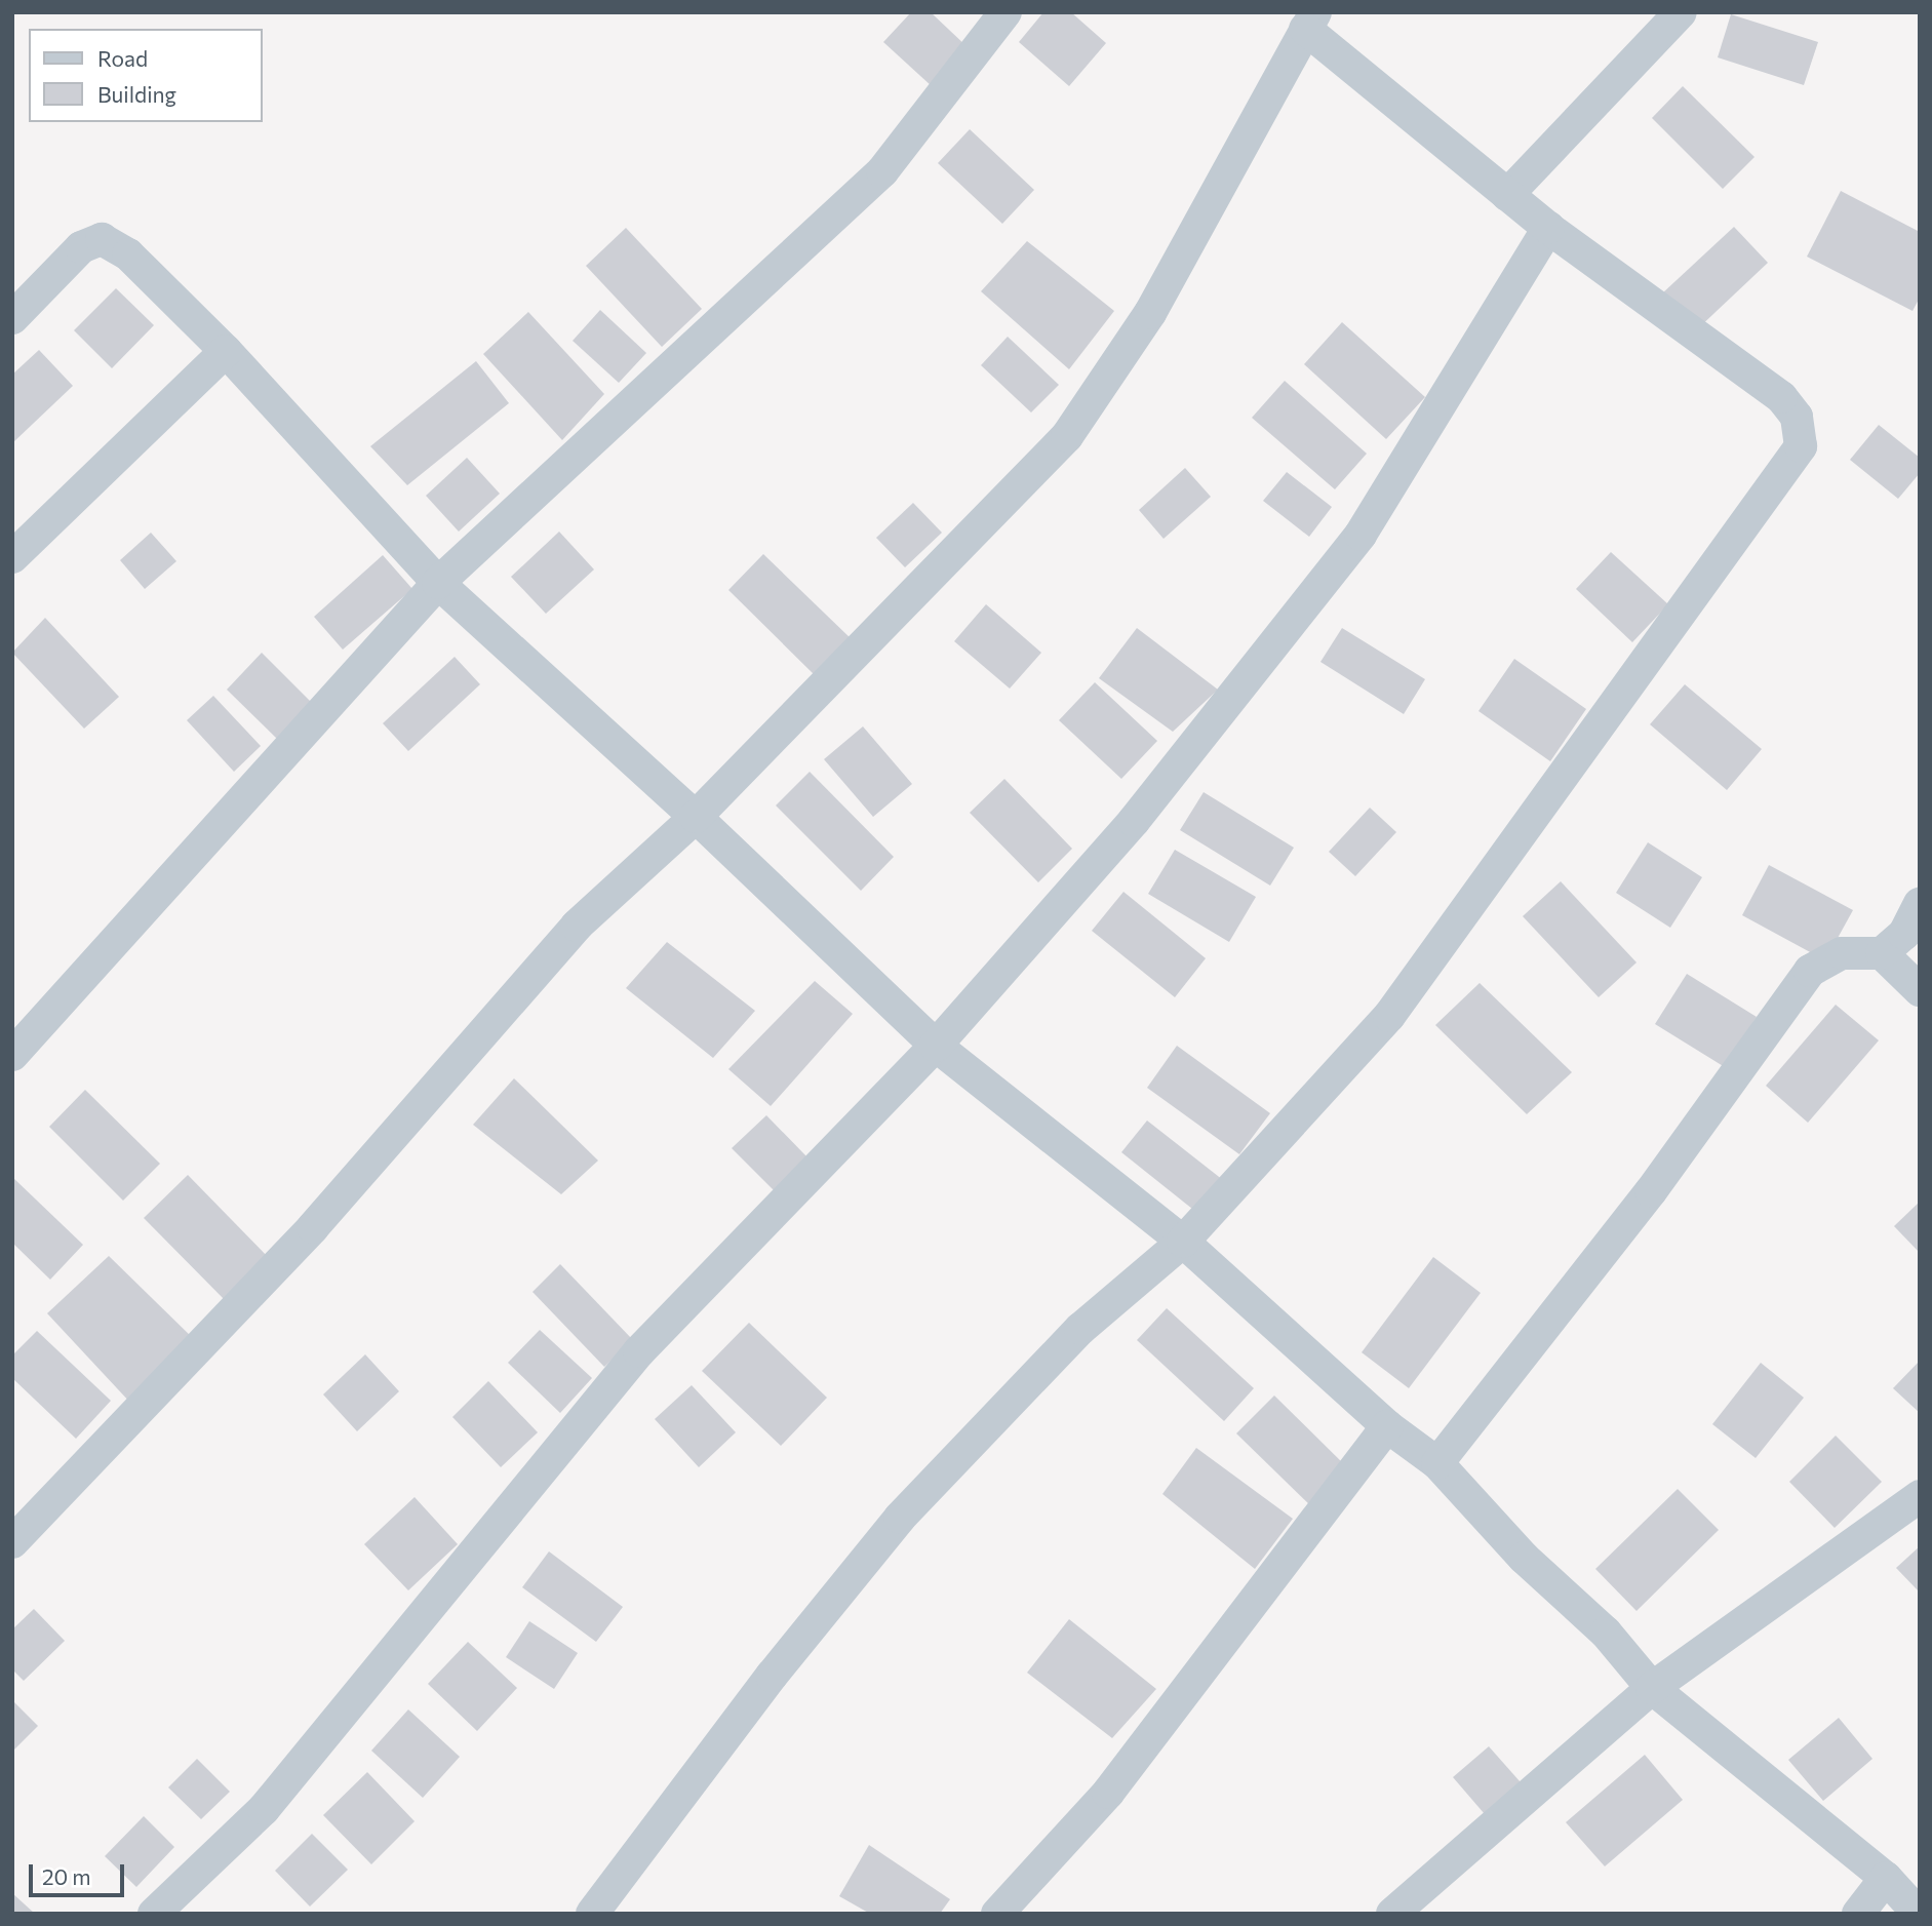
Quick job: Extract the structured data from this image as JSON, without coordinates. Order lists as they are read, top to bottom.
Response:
{
  "legend": ["Road", "Building"],
  "scale_bar": "20 m"
}
